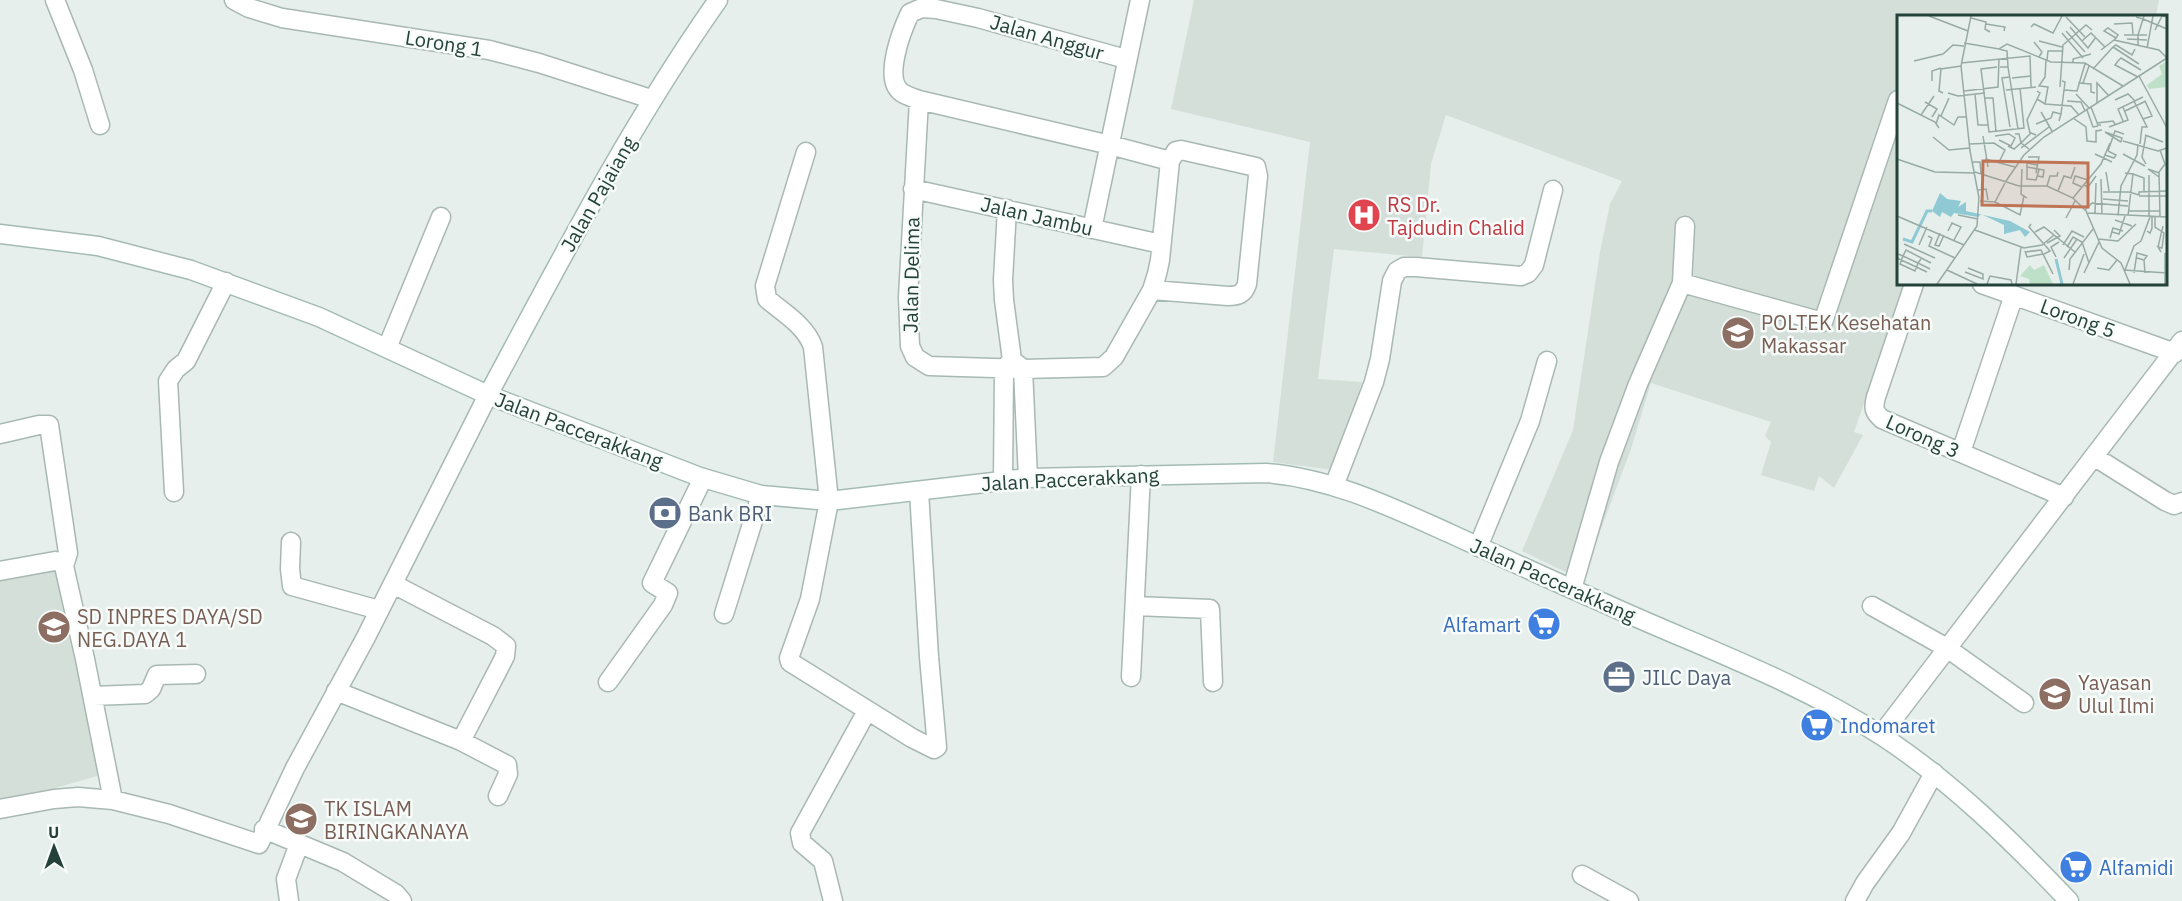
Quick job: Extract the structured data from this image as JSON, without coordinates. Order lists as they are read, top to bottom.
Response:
{
  "streets": {
    "street": [
      "Jalan Anggur",
      "Lorong 1",
      "Jalan Pajaiang",
      "Jalan Jambu",
      "Jalan Delima",
      "Lorong 5",
      "Jalan Paccerakkang",
      "Lorong 3"
    ]
  },
  "crossings": [
    ["Jalan Anggur", "Jalan Delima"],
    ["Lorong 1", "Jalan Pajaiang"],
    ["Jalan Pajaiang", "Jalan Paccerakkang"],
    ["Jalan Jambu", "Jalan Delima"]
  ],
  "places": {
    "hospital": ["RS Dr. Tajdudin Chalid"],
    "school or university": [
      "POLTEK Kesehatan Makassar",
      "SD INPRES DAYA/SD NEG.DAYA 1",
      "Yayasan Ulul Ilmi",
      "TK ISLAM BIRINGKANAYA"
    ],
    "bank": ["Bank BRI"],
    "supermarket": ["Alfamart", "Indomaret", "Alfamidi"],
    "office": ["JILC Daya"]
  },
  "north": "top"
}
